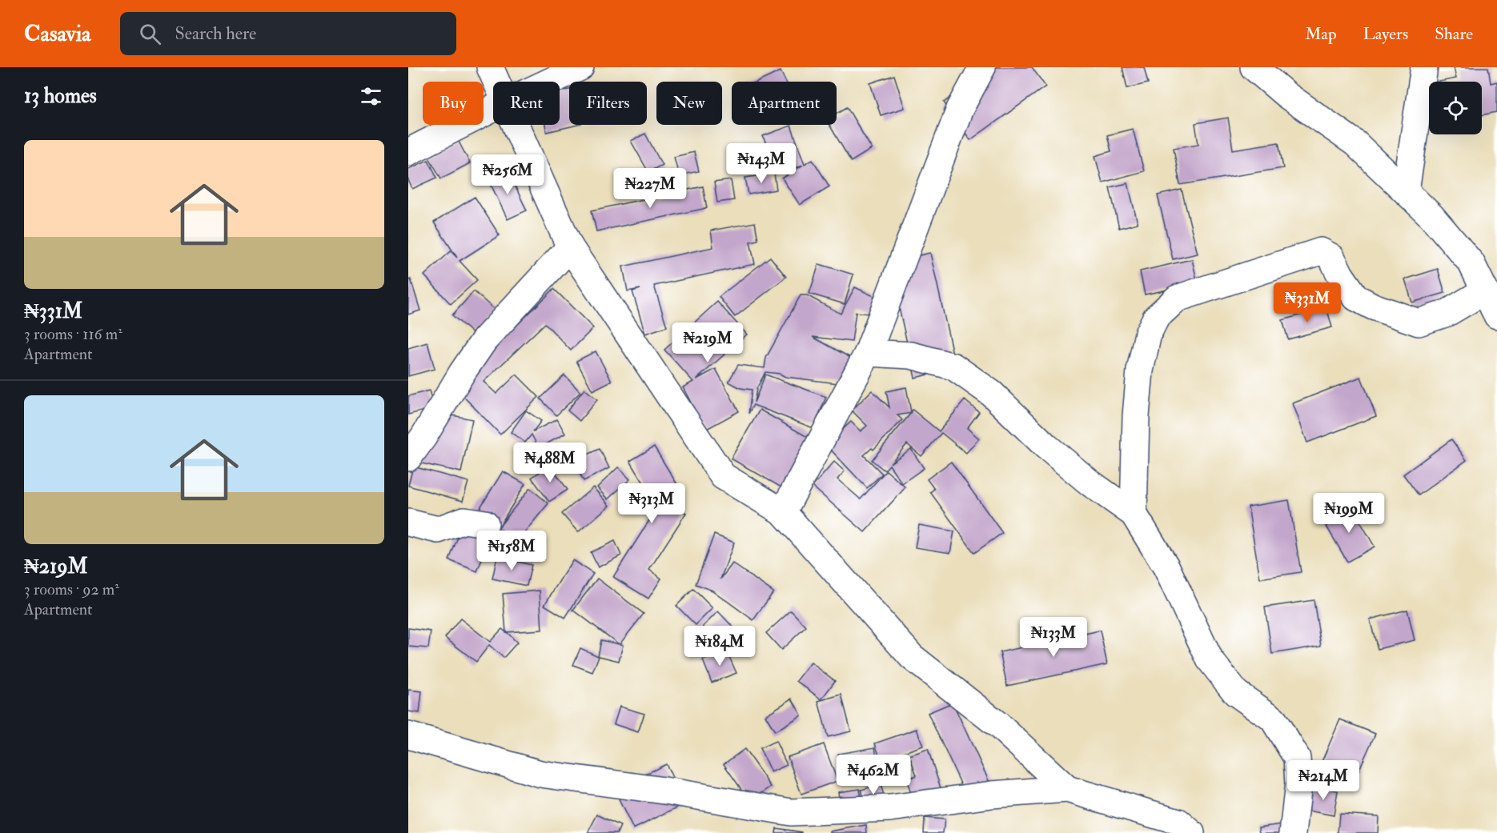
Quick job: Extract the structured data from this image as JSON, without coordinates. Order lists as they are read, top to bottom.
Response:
{
  "page": {
    "header": "Casavia",
    "search": "Search here",
    "nav": ["Map", "Layers", "Share"],
    "heading": "13 homes",
    "chip": [
      "Buy",
      "Rent",
      "Filters",
      "New",
      "Apartment"
    ],
    "list": [
      {
        "name": "₦331M",
        "note": "3 rooms · 116 m² · Apartment"
      },
      {
        "name": "₦219M",
        "note": "3 rooms · 92 m² · Apartment"
      }
    ],
    "price": [
      "₦143M",
      "₦256M",
      "₦227M",
      "₦331M",
      "₦219M",
      "₦488M",
      "₦313M",
      "₦199M",
      "₦158M",
      "₦133M",
      "₦184M",
      "₦462M",
      "₦214M"
    ]
  }
}
